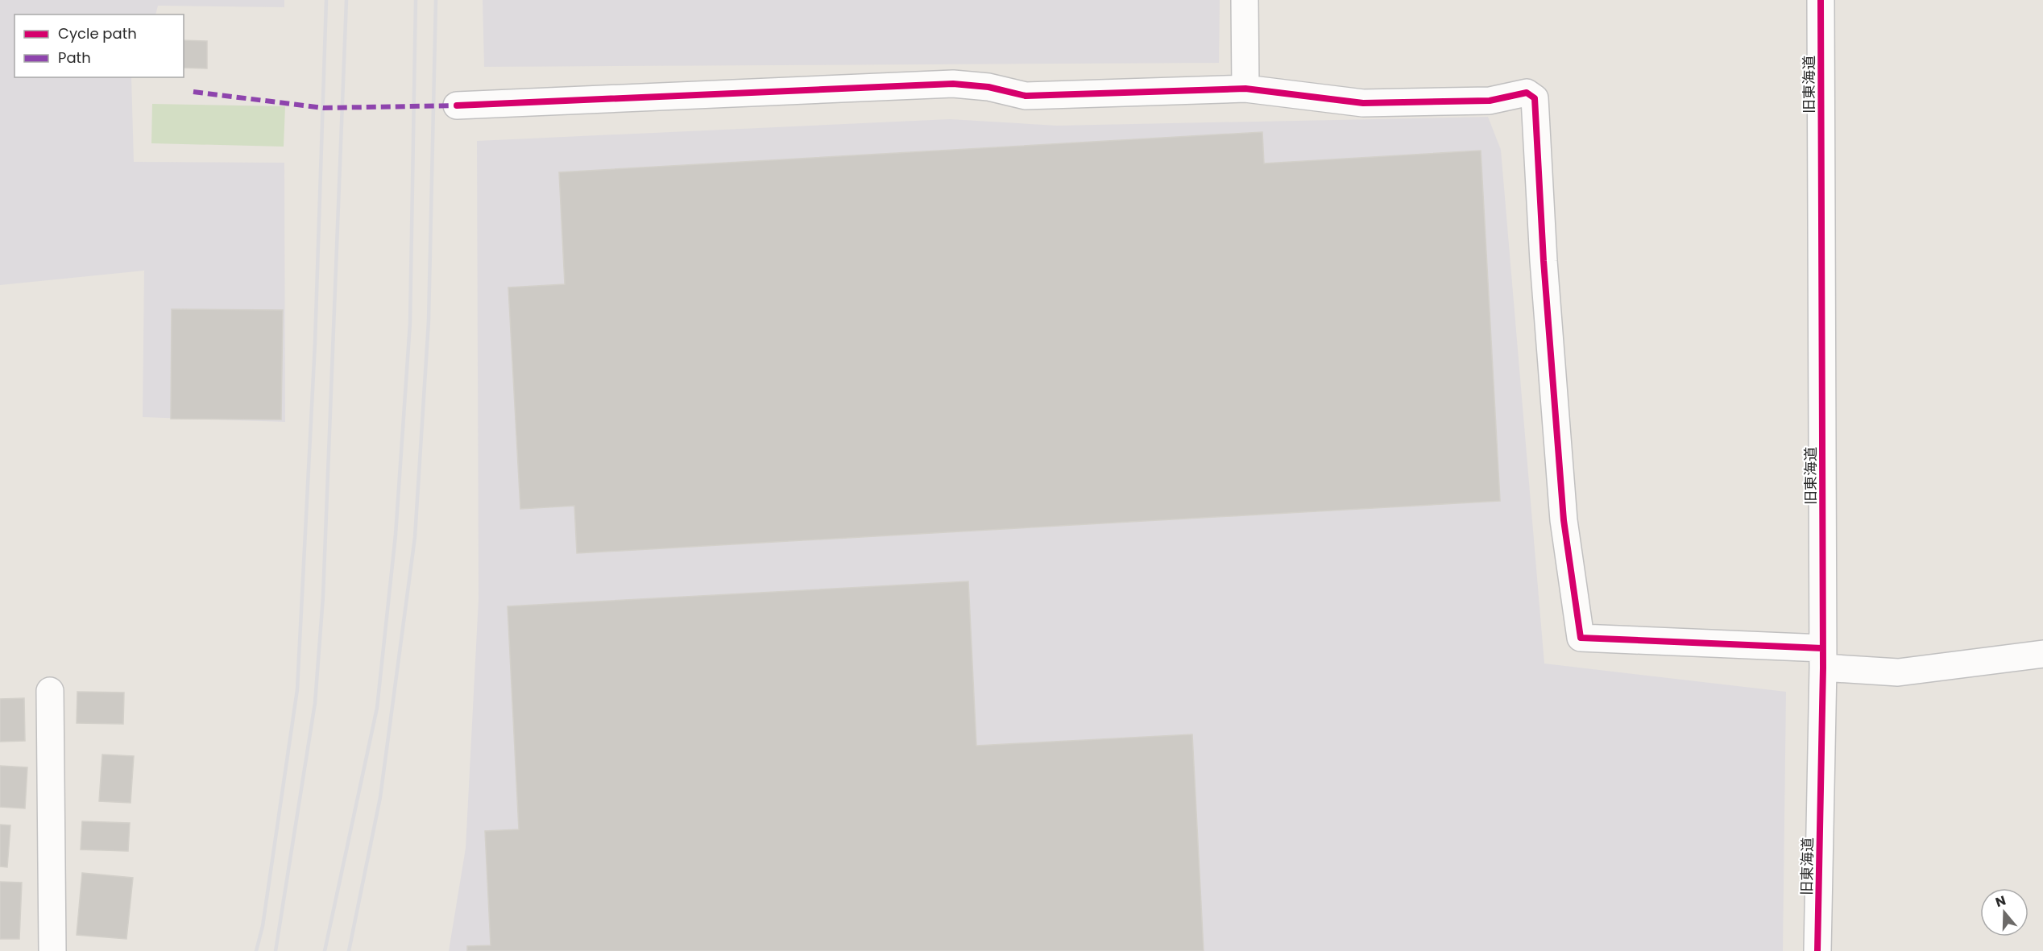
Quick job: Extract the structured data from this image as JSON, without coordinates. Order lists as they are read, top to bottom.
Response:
{
  "streets": {
    "street": ["旧東海道"]
  },
  "legend": ["Cycle path", "Path"],
  "north": "top"
}
